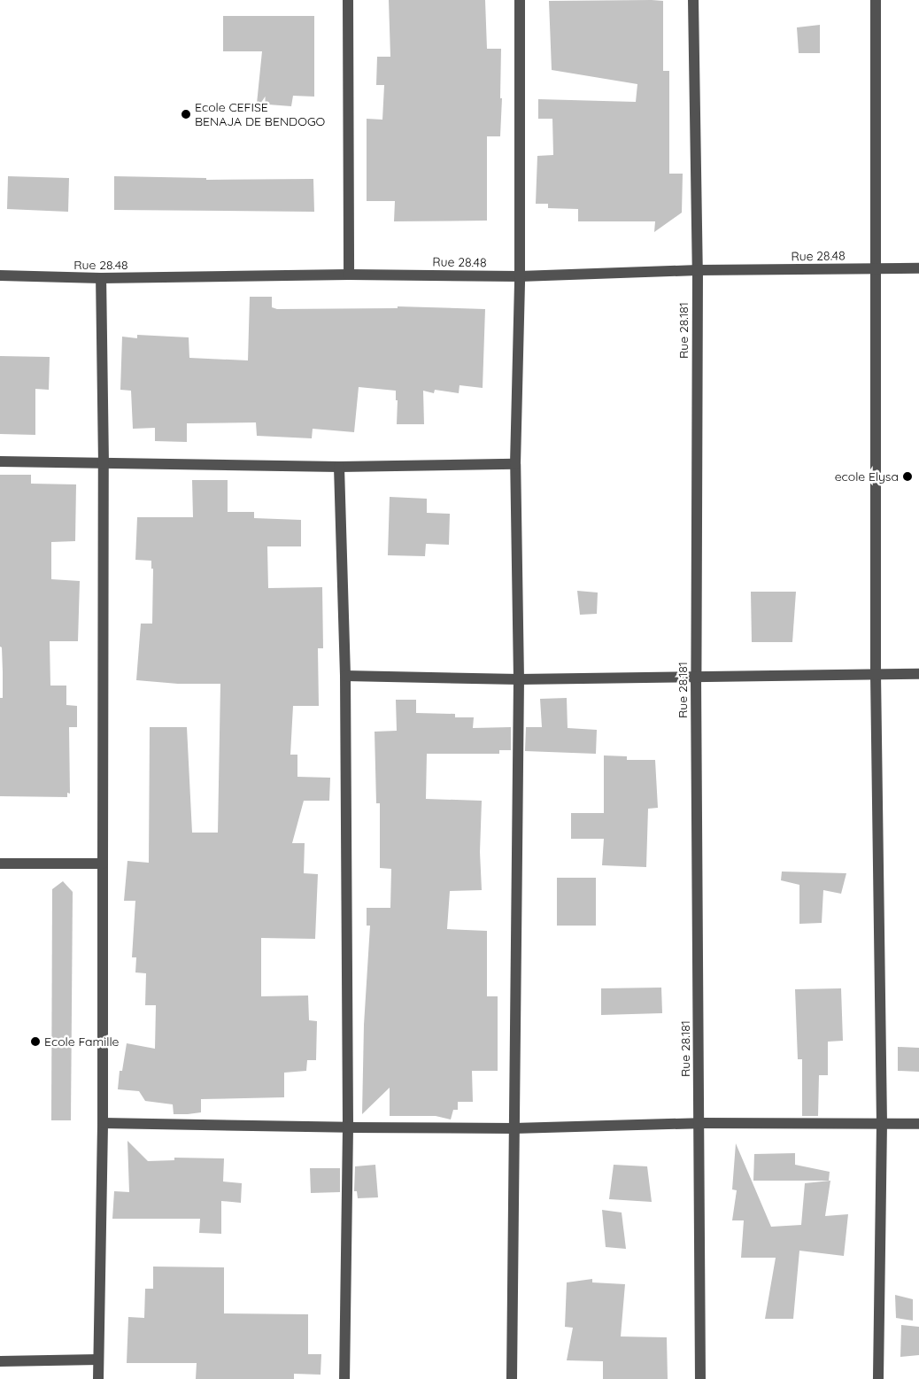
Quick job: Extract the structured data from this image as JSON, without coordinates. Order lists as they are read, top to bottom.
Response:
{
  "streets": {
    "street": ["Rue 28.48", "Rue 28.181"]
  },
  "crossings": [
    ["Rue 28.48", "Rue 28.181"]
  ],
  "places": ["Ecole CEFISE BENAJA DE BENDOGO", "ecole Elysa", "Ecole Famille"]
}
